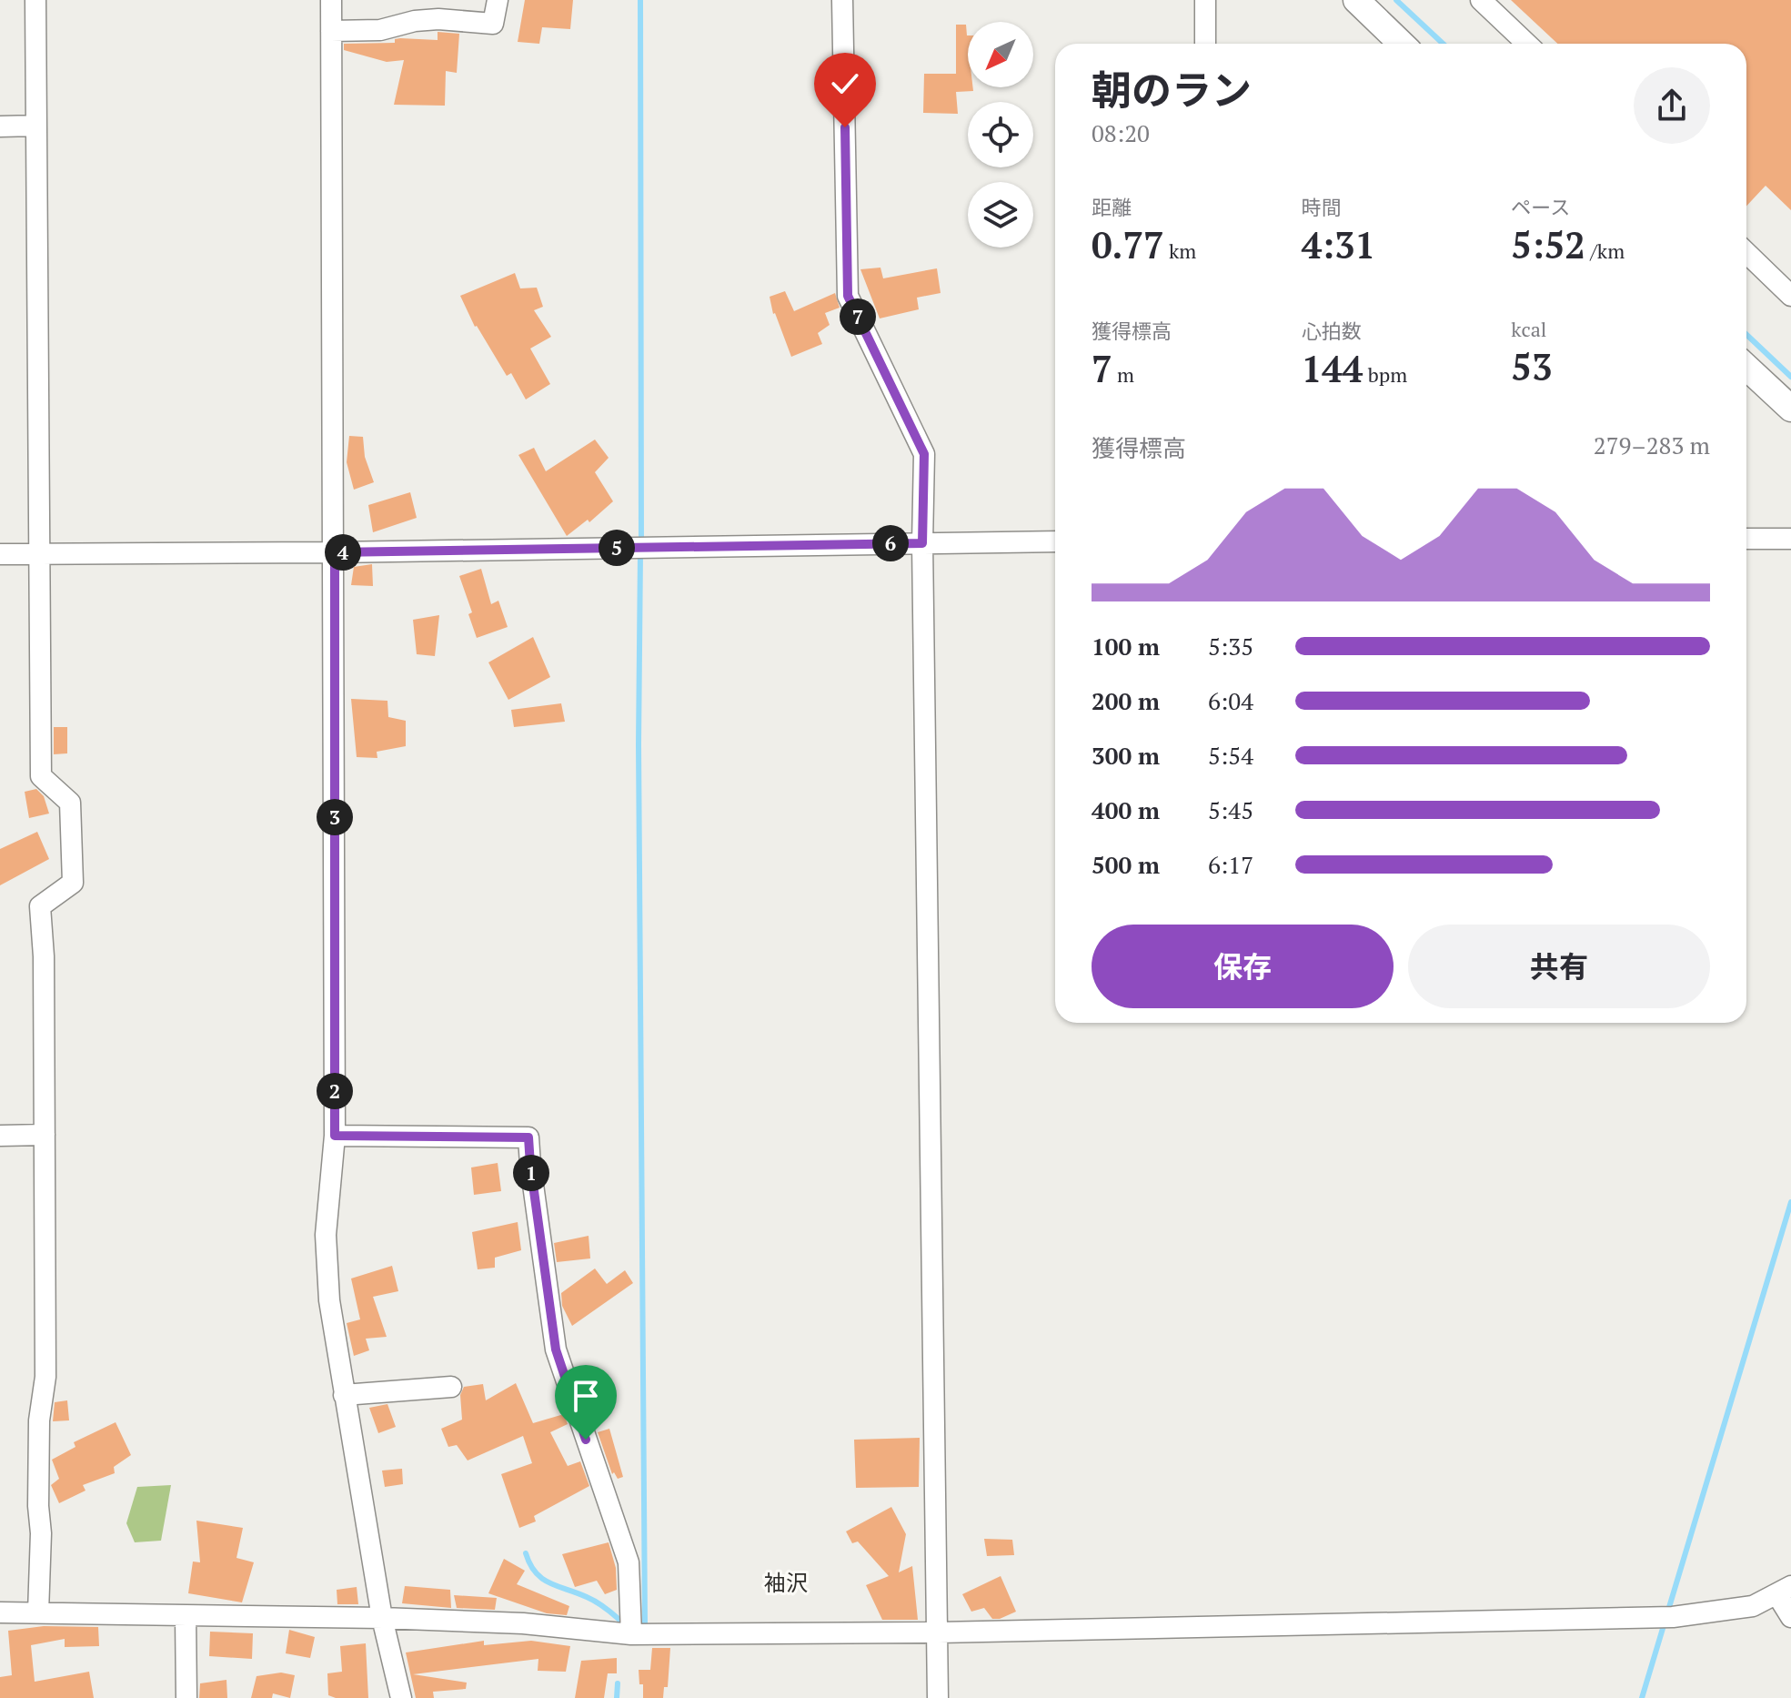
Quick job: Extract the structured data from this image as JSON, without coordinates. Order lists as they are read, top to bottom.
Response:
{
  "districts": ["袖沢"],
  "north": "bottom left",
  "page": {
    "heading": ["朝のラン", "08:20"],
    "stats": [
      ["距離", "0.77 km"],
      ["時間", "4:31"],
      ["ペース", "5:52 /km"],
      ["獲得標高", "7 m"],
      ["心拍数", "144 bpm"],
      ["kcal", "53"]
    ],
    "pins": [
      "7",
      "6",
      "5",
      "4",
      "3",
      "2",
      "1"
    ],
    "chart": ["獲得標高", "279–283 m"],
    "list": [
      {
        "name": "100 m",
        "note": "5:35"
      },
      {
        "name": "200 m",
        "note": "6:04"
      },
      {
        "name": "300 m",
        "note": "5:54"
      },
      {
        "name": "400 m",
        "note": "5:45"
      },
      {
        "name": "500 m",
        "note": "6:17"
      }
    ],
    "buttons": ["保存", "共有"]
  }
}
